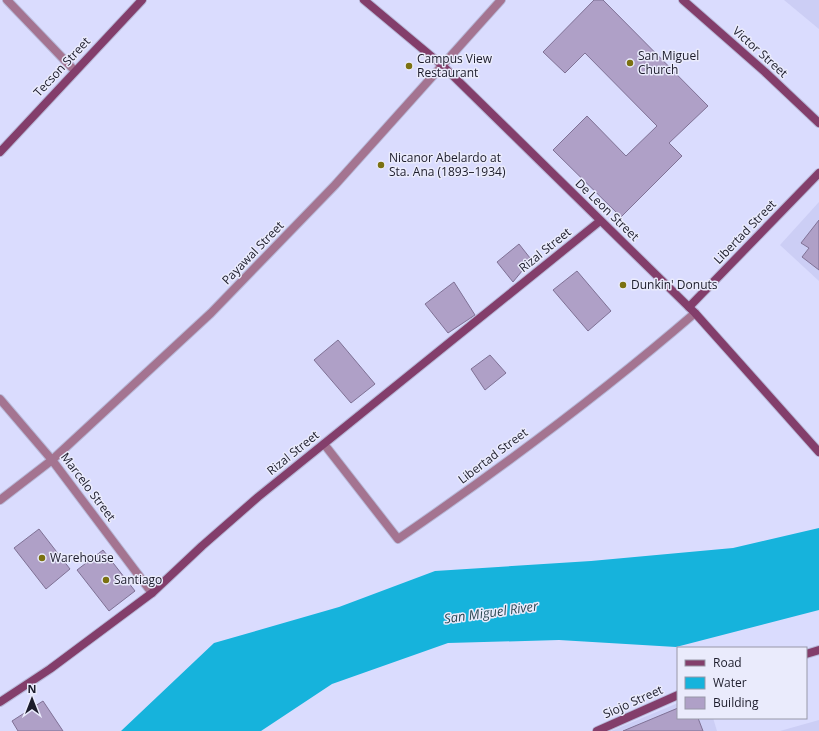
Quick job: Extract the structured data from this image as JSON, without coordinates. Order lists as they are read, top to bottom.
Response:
{
  "streets": {
    "main road": [
      "Victor Street",
      "Tecson Street",
      "De Leon Street",
      "Libertad Street",
      "Rizal Street",
      "Siojo Street"
    ],
    "street": ["Payawal Street", "Marcelo Street"]
  },
  "crossings": [
    ["De Leon Street", "Libertad Street"],
    ["De Leon Street", "Rizal Street"],
    ["De Leon Street", "Payawal Street"],
    ["Libertad Street", "Rizal Street"],
    ["Rizal Street", "Marcelo Street"],
    ["Payawal Street", "Marcelo Street"]
  ],
  "water": ["San Miguel River"],
  "places": [
    "San Miguel Church",
    "Campus View Restaurant",
    "Nicanor Abelardo at Sta. Ana (1893–1934)",
    "Dunkin' Donuts",
    "Warehouse",
    "Santiago"
  ],
  "legend": ["Road", "Water", "Building"],
  "north": "top"
}
